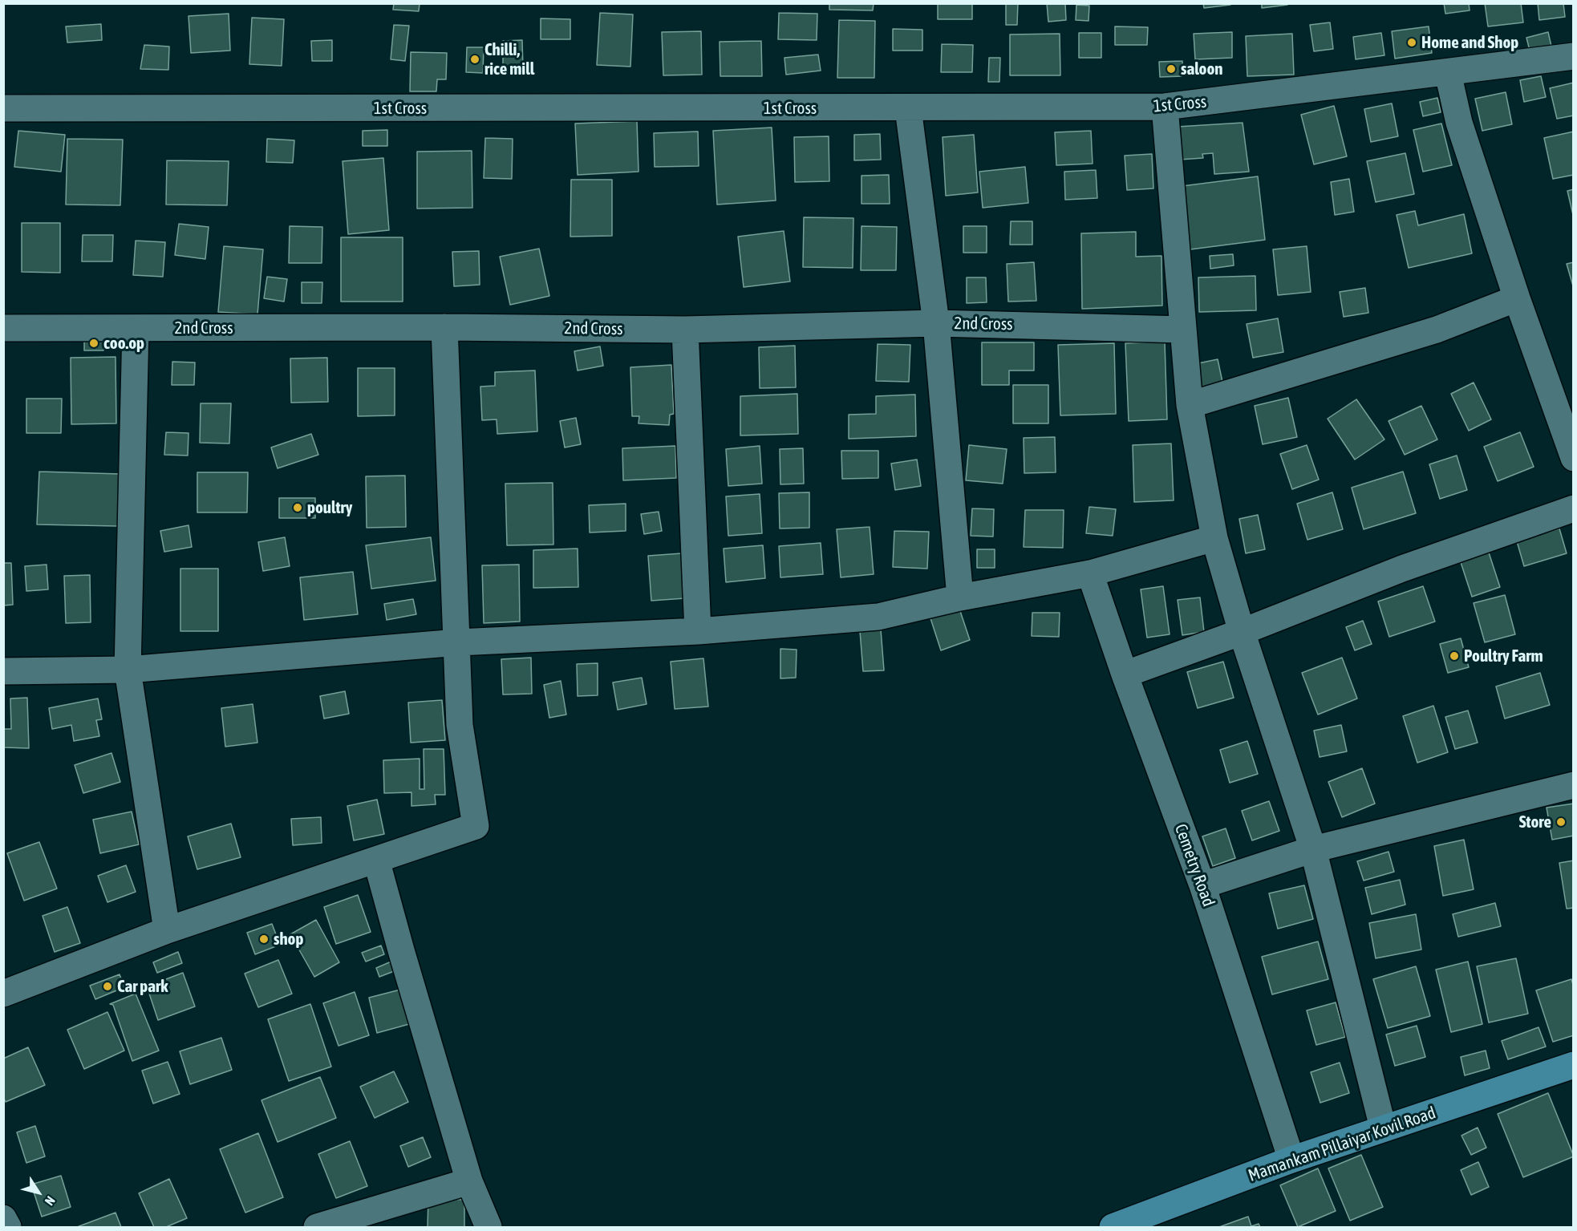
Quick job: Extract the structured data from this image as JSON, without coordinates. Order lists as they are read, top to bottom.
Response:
{
  "streets": {
    "main road": ["Mamankam Pillaiyar Kovil Road"],
    "street": ["1st Cross", "2nd Cross", "Cemetry Road"]
  },
  "crossings": [
    ["Cemetry Road", "Mamankam Pillaiyar Kovil Road"]
  ],
  "places": [
    "Home and Shop",
    "Chilli, rice mill",
    "saloon",
    "coo.op",
    "poultry",
    "Poultry Farm",
    "Store",
    "shop",
    "Car park"
  ],
  "north": "bottom right"
}
